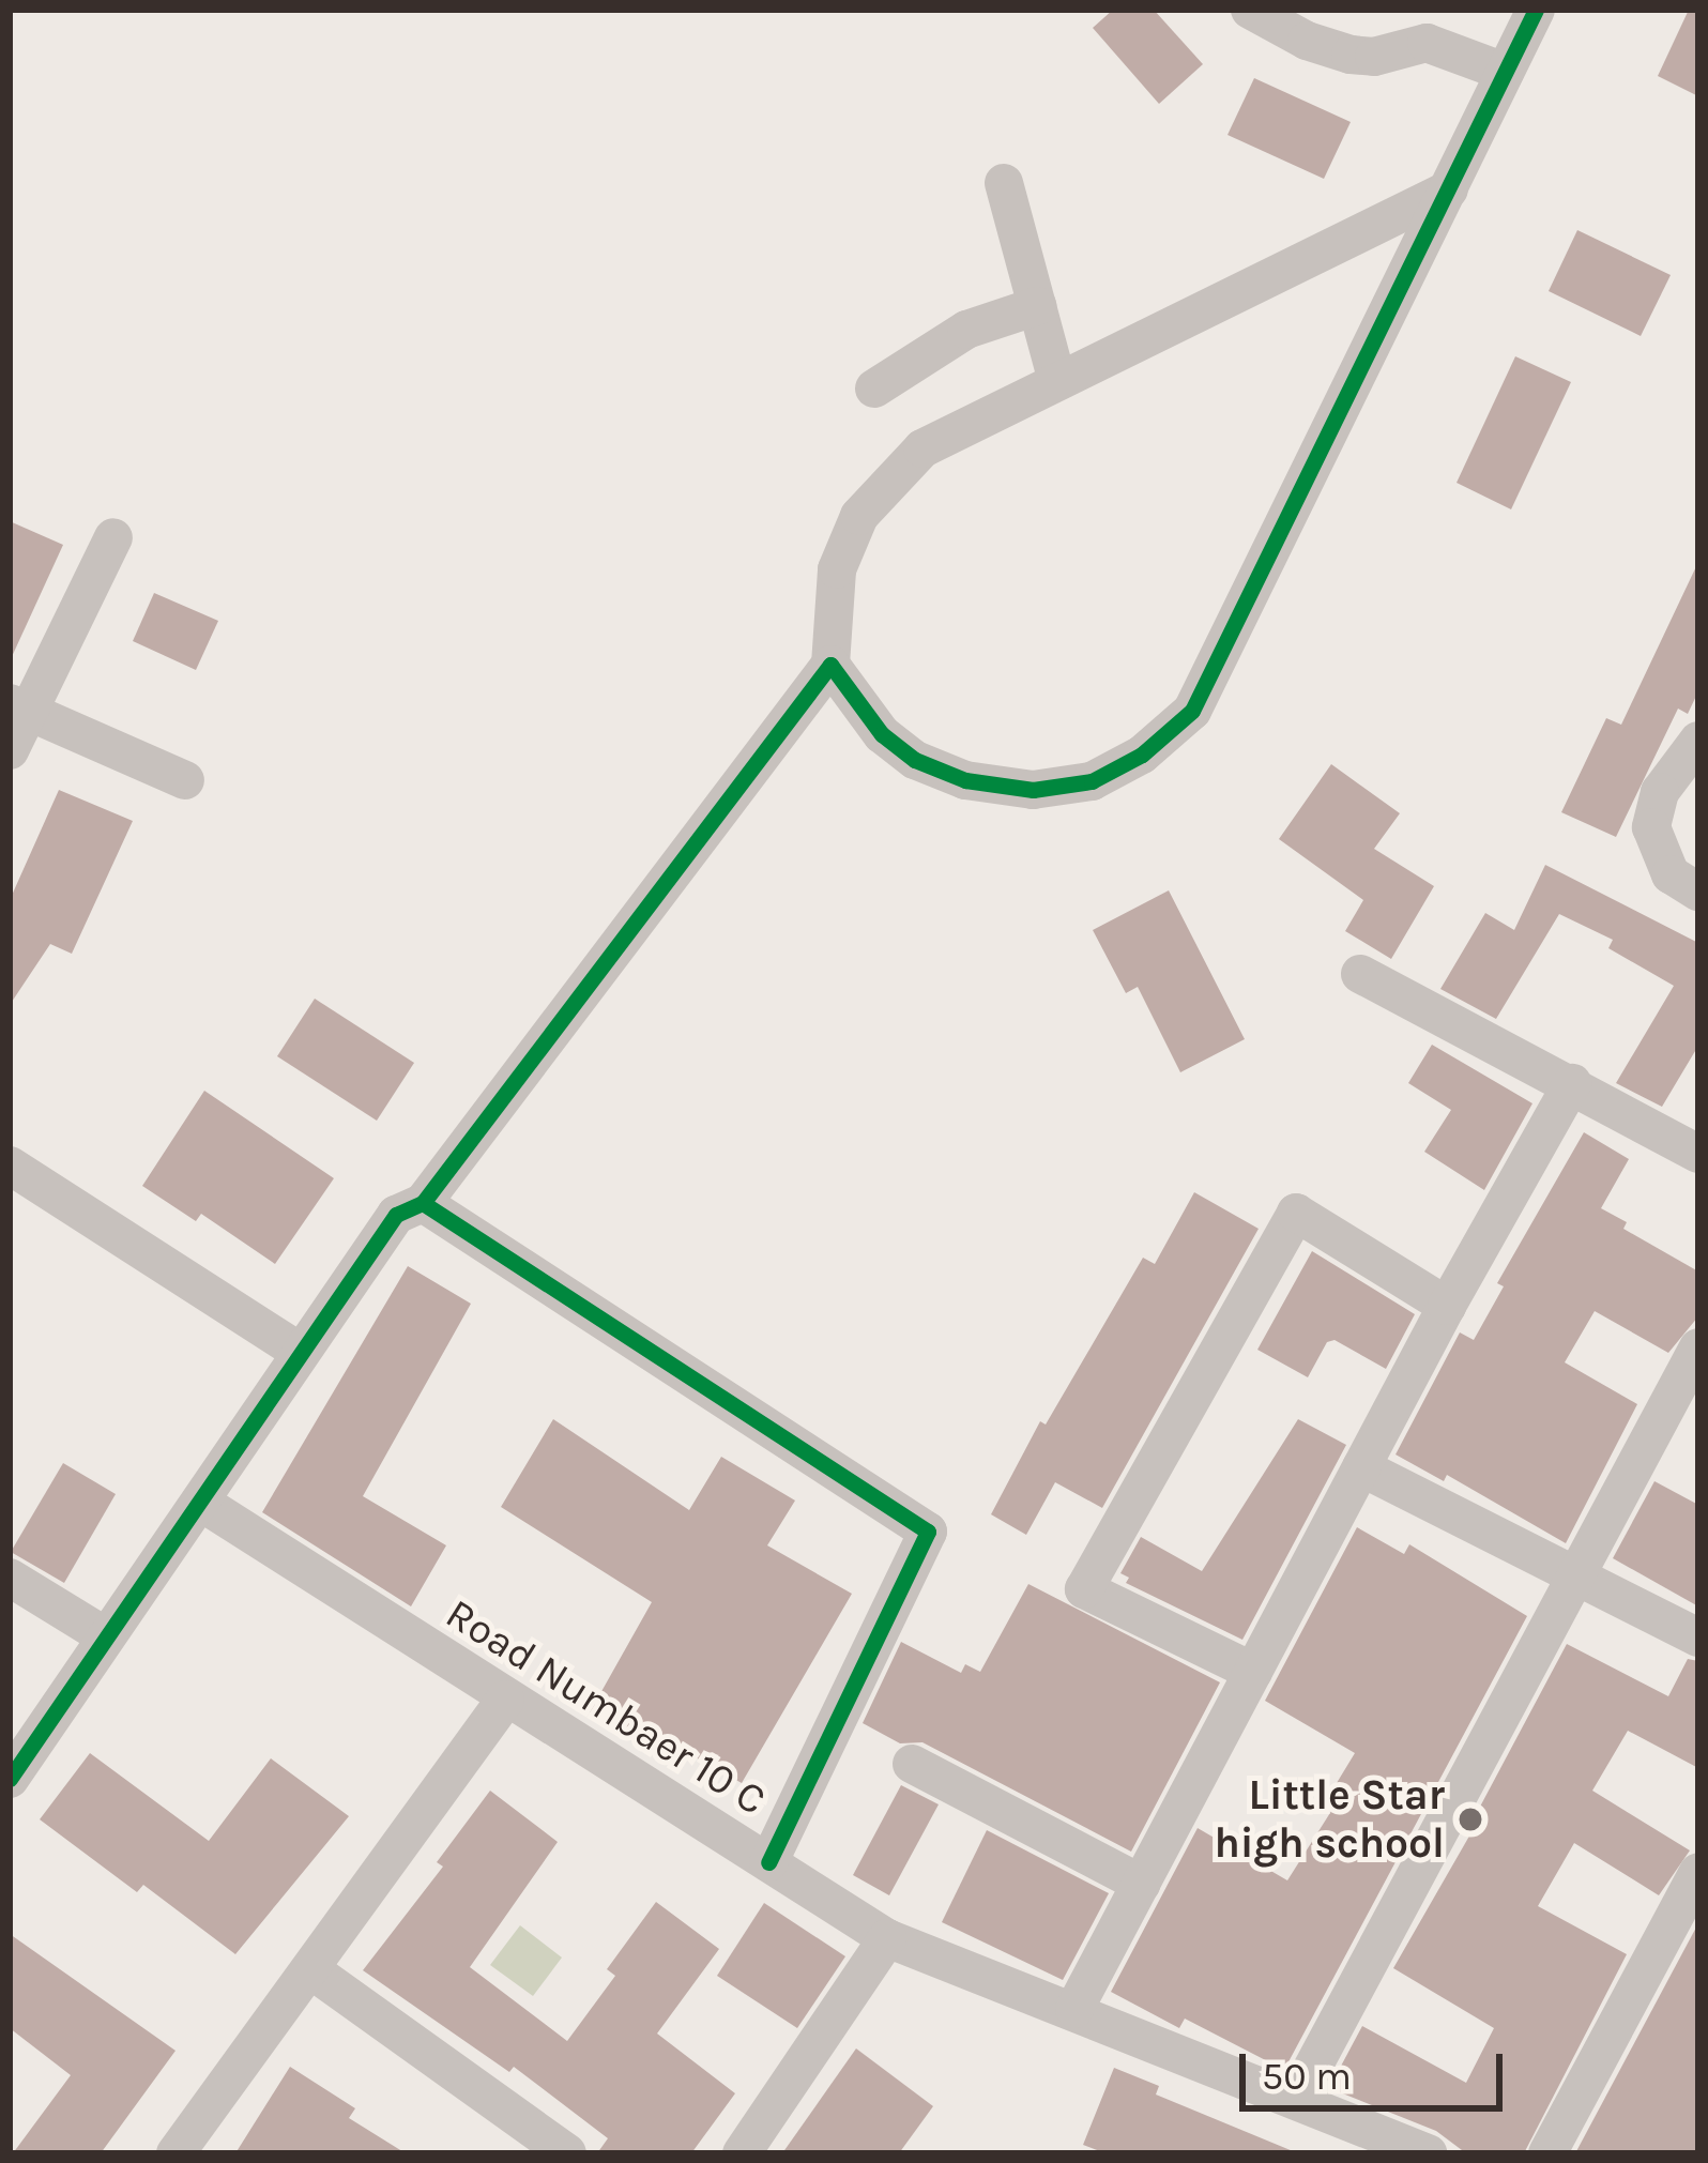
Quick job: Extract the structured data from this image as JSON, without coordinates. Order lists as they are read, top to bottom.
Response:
{
  "streets": {
    "street": ["Road Numbaer 10 C"]
  },
  "places": ["Little Star high school"],
  "scale_bar": "50 m"
}
